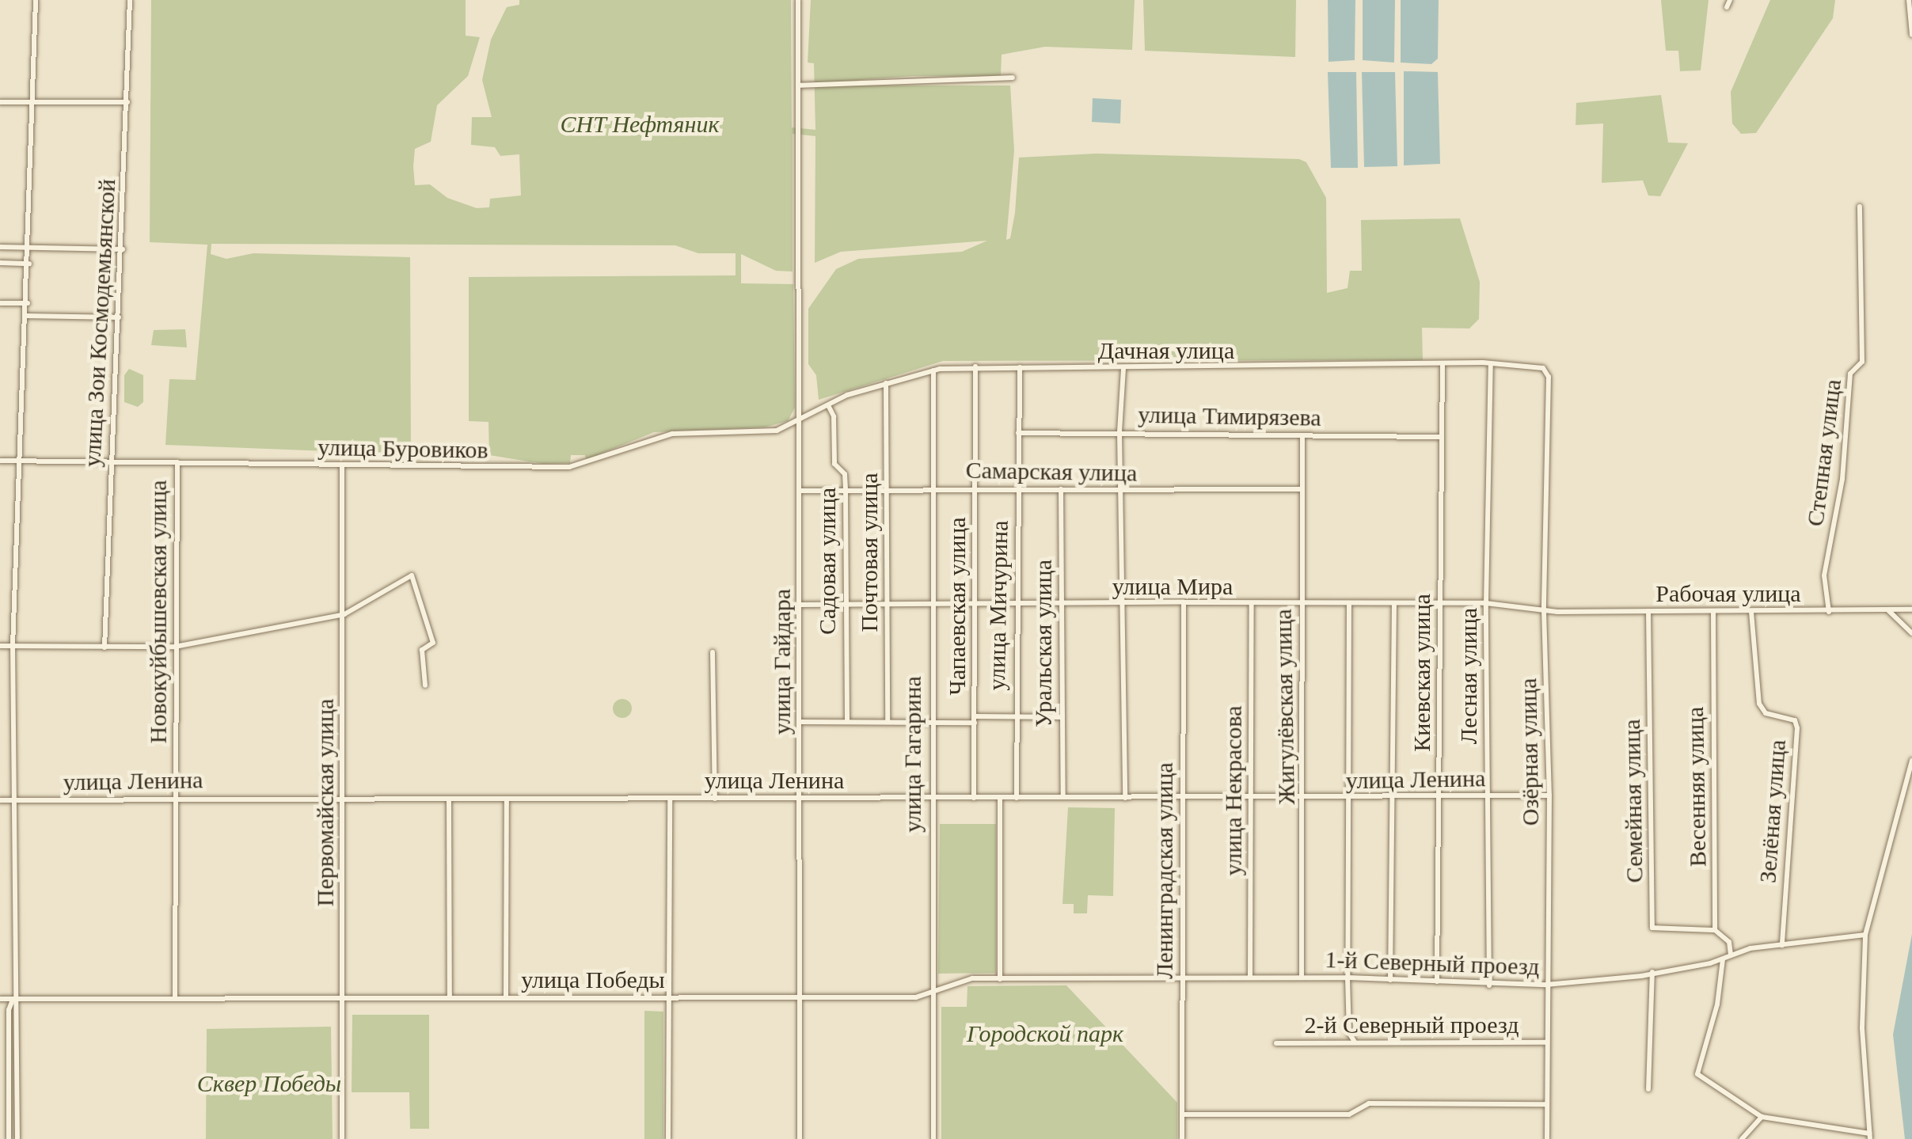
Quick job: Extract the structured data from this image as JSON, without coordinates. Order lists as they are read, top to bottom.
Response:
{
  "streets": {
    "street": [
      "улица Зои Космодемьянской",
      "Дачная улица",
      "улица Тимирязева",
      "улица Буровиков",
      "Степная улица",
      "Самарская улица",
      "Почтовая улица",
      "Садовая улица",
      "улица Мира",
      "Рабочая улица",
      "улица Мичурина",
      "Чапаевская улица",
      "Новокуйбышевская улица",
      "Уральская улица",
      "улица Гайдара",
      "Киевская улица",
      "Лесная улица",
      "Жигулёвская улица",
      "Озёрная улица",
      "улица Гагарина",
      "улица Ленина",
      "Весенняя улица",
      "улица Некрасова",
      "Семейная улица",
      "Первомайская улица",
      "Зелёная улица",
      "Ленинградская улица",
      "1-й Северный проезд",
      "улица Победы",
      "2-й Северный проезд"
    ]
  },
  "crossings": [
    ["улица Зои Космодемьянской", "улица Буровиков"],
    ["Дачная улица", "улица Буровиков"],
    ["Дачная улица", "Почтовая улица"],
    ["Дачная улица", "Садовая улица"],
    ["Дачная улица", "улица Мичурина"],
    ["Дачная улица", "Чапаевская улица"],
    ["Дачная улица", "улица Гайдара"],
    ["Дачная улица", "Киевская улица"],
    ["Дачная улица", "Лесная улица"],
    ["Дачная улица", "Озёрная улица"],
    ["Дачная улица", "улица Гагарина"],
    ["улица Тимирязева", "улица Мичурина"],
    ["улица Тимирязева", "Киевская улица"],
    ["улица Тимирязева", "Жигулёвская улица"],
    ["улица Буровиков", "Новокуйбышевская улица"],
    ["улица Буровиков", "улица Гайдара"],
    ["улица Буровиков", "Первомайская улица"],
    ["Степная улица", "Рабочая улица"],
    ["Самарская улица", "Почтовая улица"],
    ["Самарская улица", "Садовая улица"],
    ["Самарская улица", "улица Мичурина"],
    ["Самарская улица", "Чапаевская улица"],
    ["Самарская улица", "Уральская улица"],
    ["Самарская улица", "улица Гайдара"],
    ["Самарская улица", "Жигулёвская улица"],
    ["Самарская улица", "улица Гагарина"],
    ["Почтовая улица", "улица Мира"],
    ["Садовая улица", "улица Мира"],
    ["улица Мира", "Рабочая улица"],
    ["улица Мира", "улица Мичурина"],
    ["улица Мира", "Чапаевская улица"],
    ["улица Мира", "Уральская улица"],
    ["улица Мира", "улица Гайдара"],
    ["улица Мира", "Киевская улица"],
    ["улица Мира", "Лесная улица"],
    ["улица Мира", "Жигулёвская улица"],
    ["улица Мира", "Озёрная улица"],
    ["улица Мира", "улица Гагарина"],
    ["улица Мира", "улица Некрасова"],
    ["улица Мира", "Ленинградская улица"],
    ["Рабочая улица", "Озёрная улица"],
    ["Рабочая улица", "Весенняя улица"],
    ["Рабочая улица", "Семейная улица"],
    ["Рабочая улица", "Зелёная улица"],
    ["улица Мичурина", "улица Ленина"],
    ["Чапаевская улица", "улица Ленина"],
    ["Новокуйбышевская улица", "улица Ленина"],
    ["Новокуйбышевская улица", "улица Победы"],
    ["Уральская улица", "улица Ленина"],
    ["улица Гайдара", "улица Ленина"],
    ["улица Гайдара", "улица Победы"],
    ["Киевская улица", "улица Ленина"],
    ["Киевская улица", "1-й Северный проезд"],
    ["Лесная улица", "улица Ленина"],
    ["Лесная улица", "1-й Северный проезд"],
    ["Жигулёвская улица", "улица Ленина"],
    ["Жигулёвская улица", "1-й Северный проезд"],
    ["Озёрная улица", "улица Ленина"],
    ["Озёрная улица", "1-й Северный проезд"],
    ["Озёрная улица", "2-й Северный проезд"],
    ["улица Гагарина", "улица Ленина"],
    ["улица Гагарина", "улица Победы"],
    ["улица Ленина", "улица Некрасова"],
    ["улица Ленина", "Первомайская улица"],
    ["улица Ленина", "Ленинградская улица"],
    ["Весенняя улица", "Семейная улица"],
    ["улица Некрасова", "1-й Северный проезд"],
    ["Первомайская улица", "улица Победы"],
    ["Зелёная улица", "1-й Северный проезд"],
    ["Ленинградская улица", "1-й Северный проезд"],
    ["Ленинградская улица", "улица Победы"],
    ["1-й Северный проезд", "улица Победы"]
  ],
  "parks": ["СНТ Нефтяник", "Городской парк", "Сквер Победы"]
}
